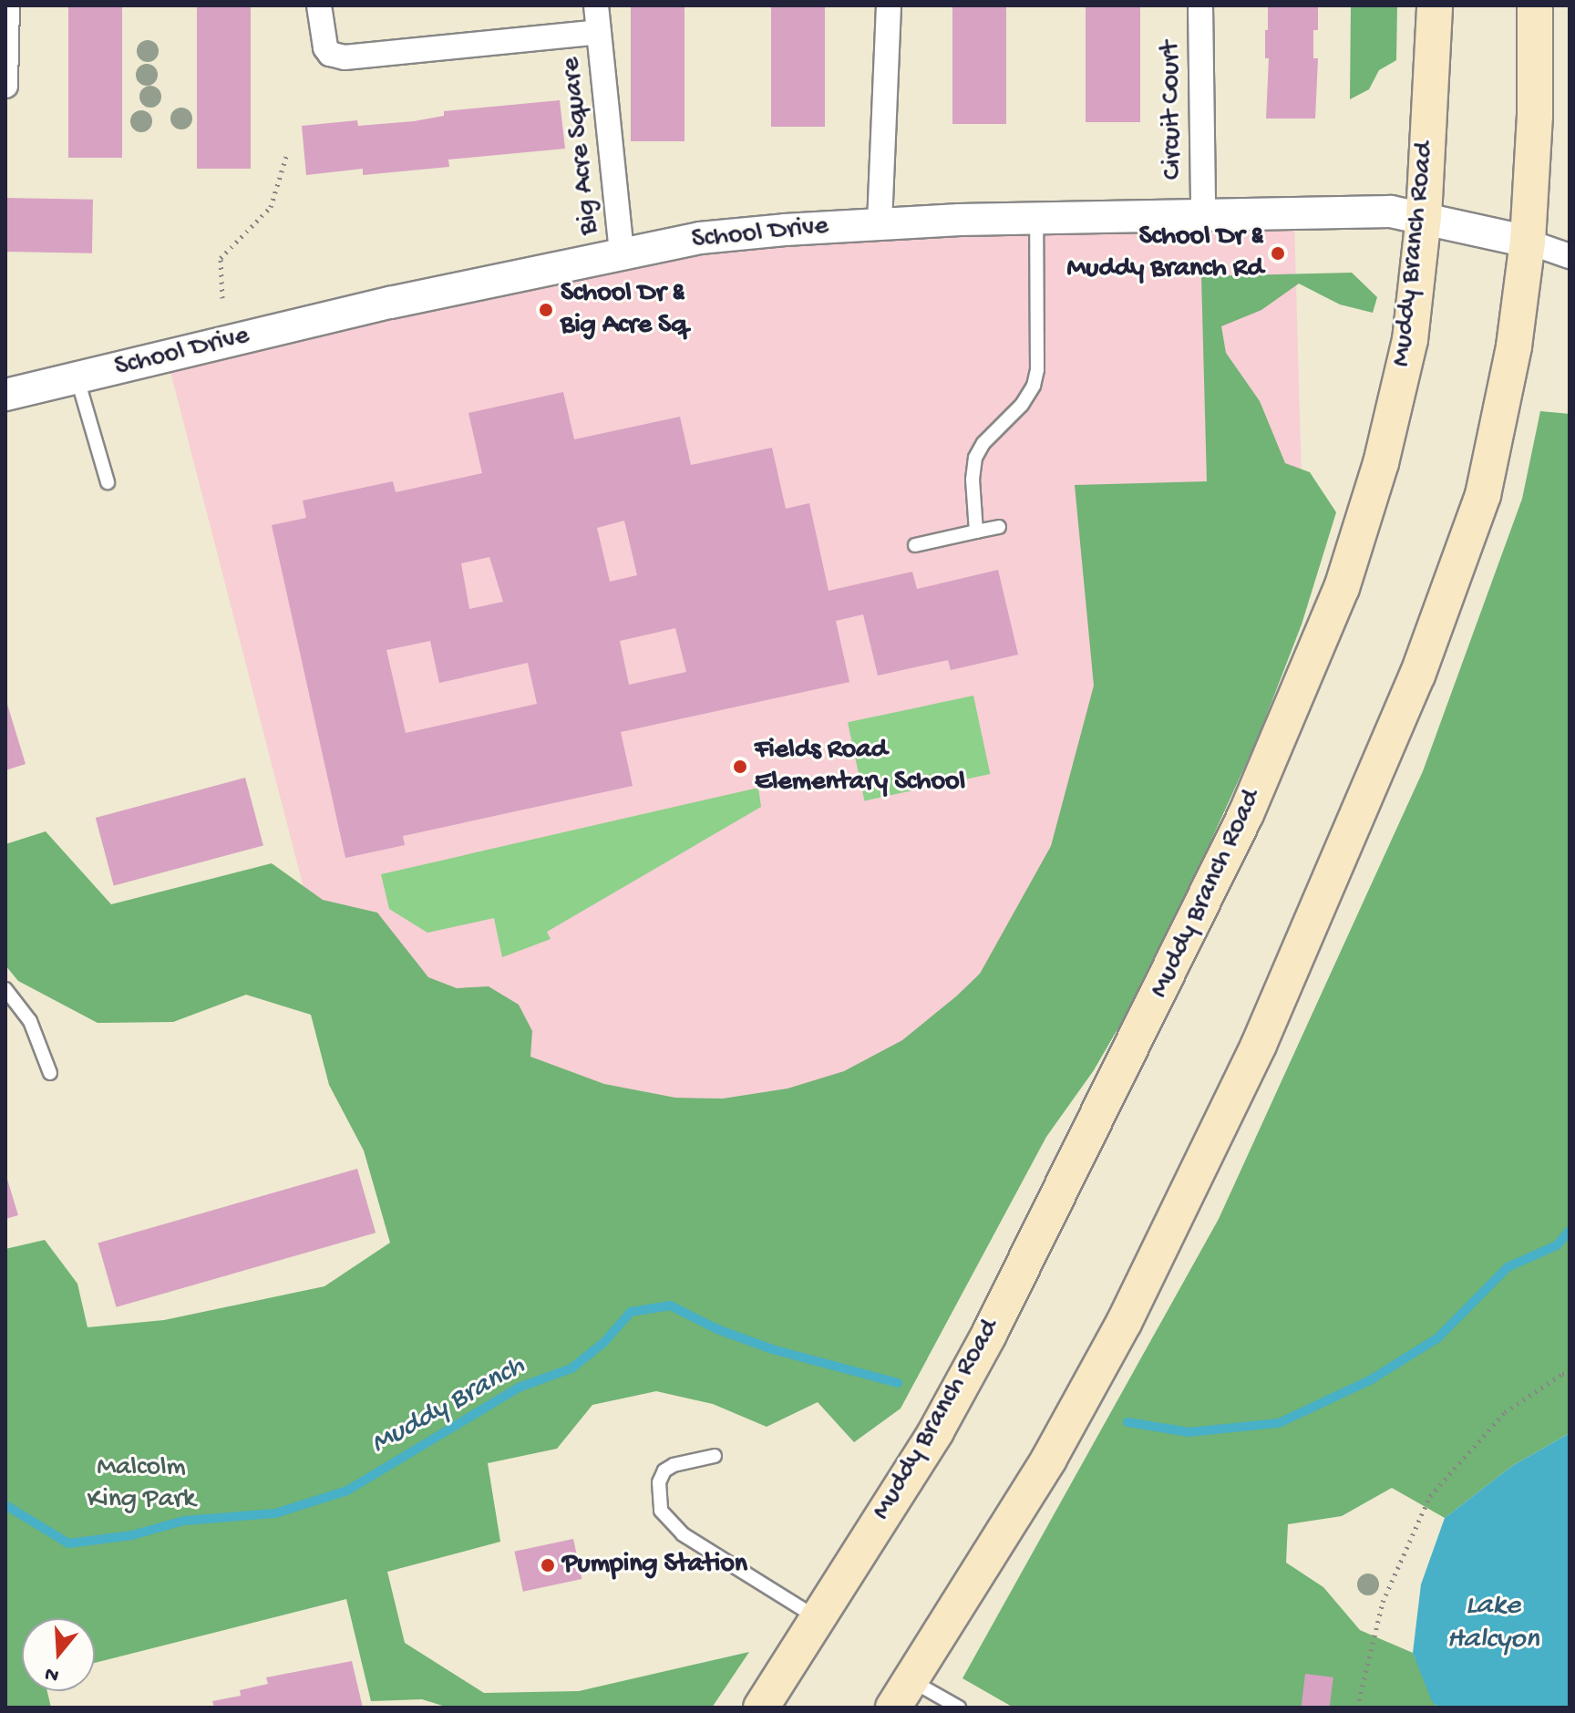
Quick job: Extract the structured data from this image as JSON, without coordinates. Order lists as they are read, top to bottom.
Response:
{
  "streets": {
    "main road": ["Muddy Branch Road"],
    "street": ["Circuit Court", "Big Acre Square", "School Drive"]
  },
  "crossings": [
    ["Circuit Court", "School Drive"],
    ["Big Acre Square", "School Drive"],
    ["School Drive", "Muddy Branch Road"]
  ],
  "water": ["Muddy Branch", "Lake Halcyon"],
  "parks": ["Malcolm King Park"],
  "places": [
    "School Dr & Muddy Branch Rd",
    "School Dr & Big Acre Sq",
    "Fields Road Elementary School",
    "Pumping Station"
  ],
  "north": "bottom"
}
